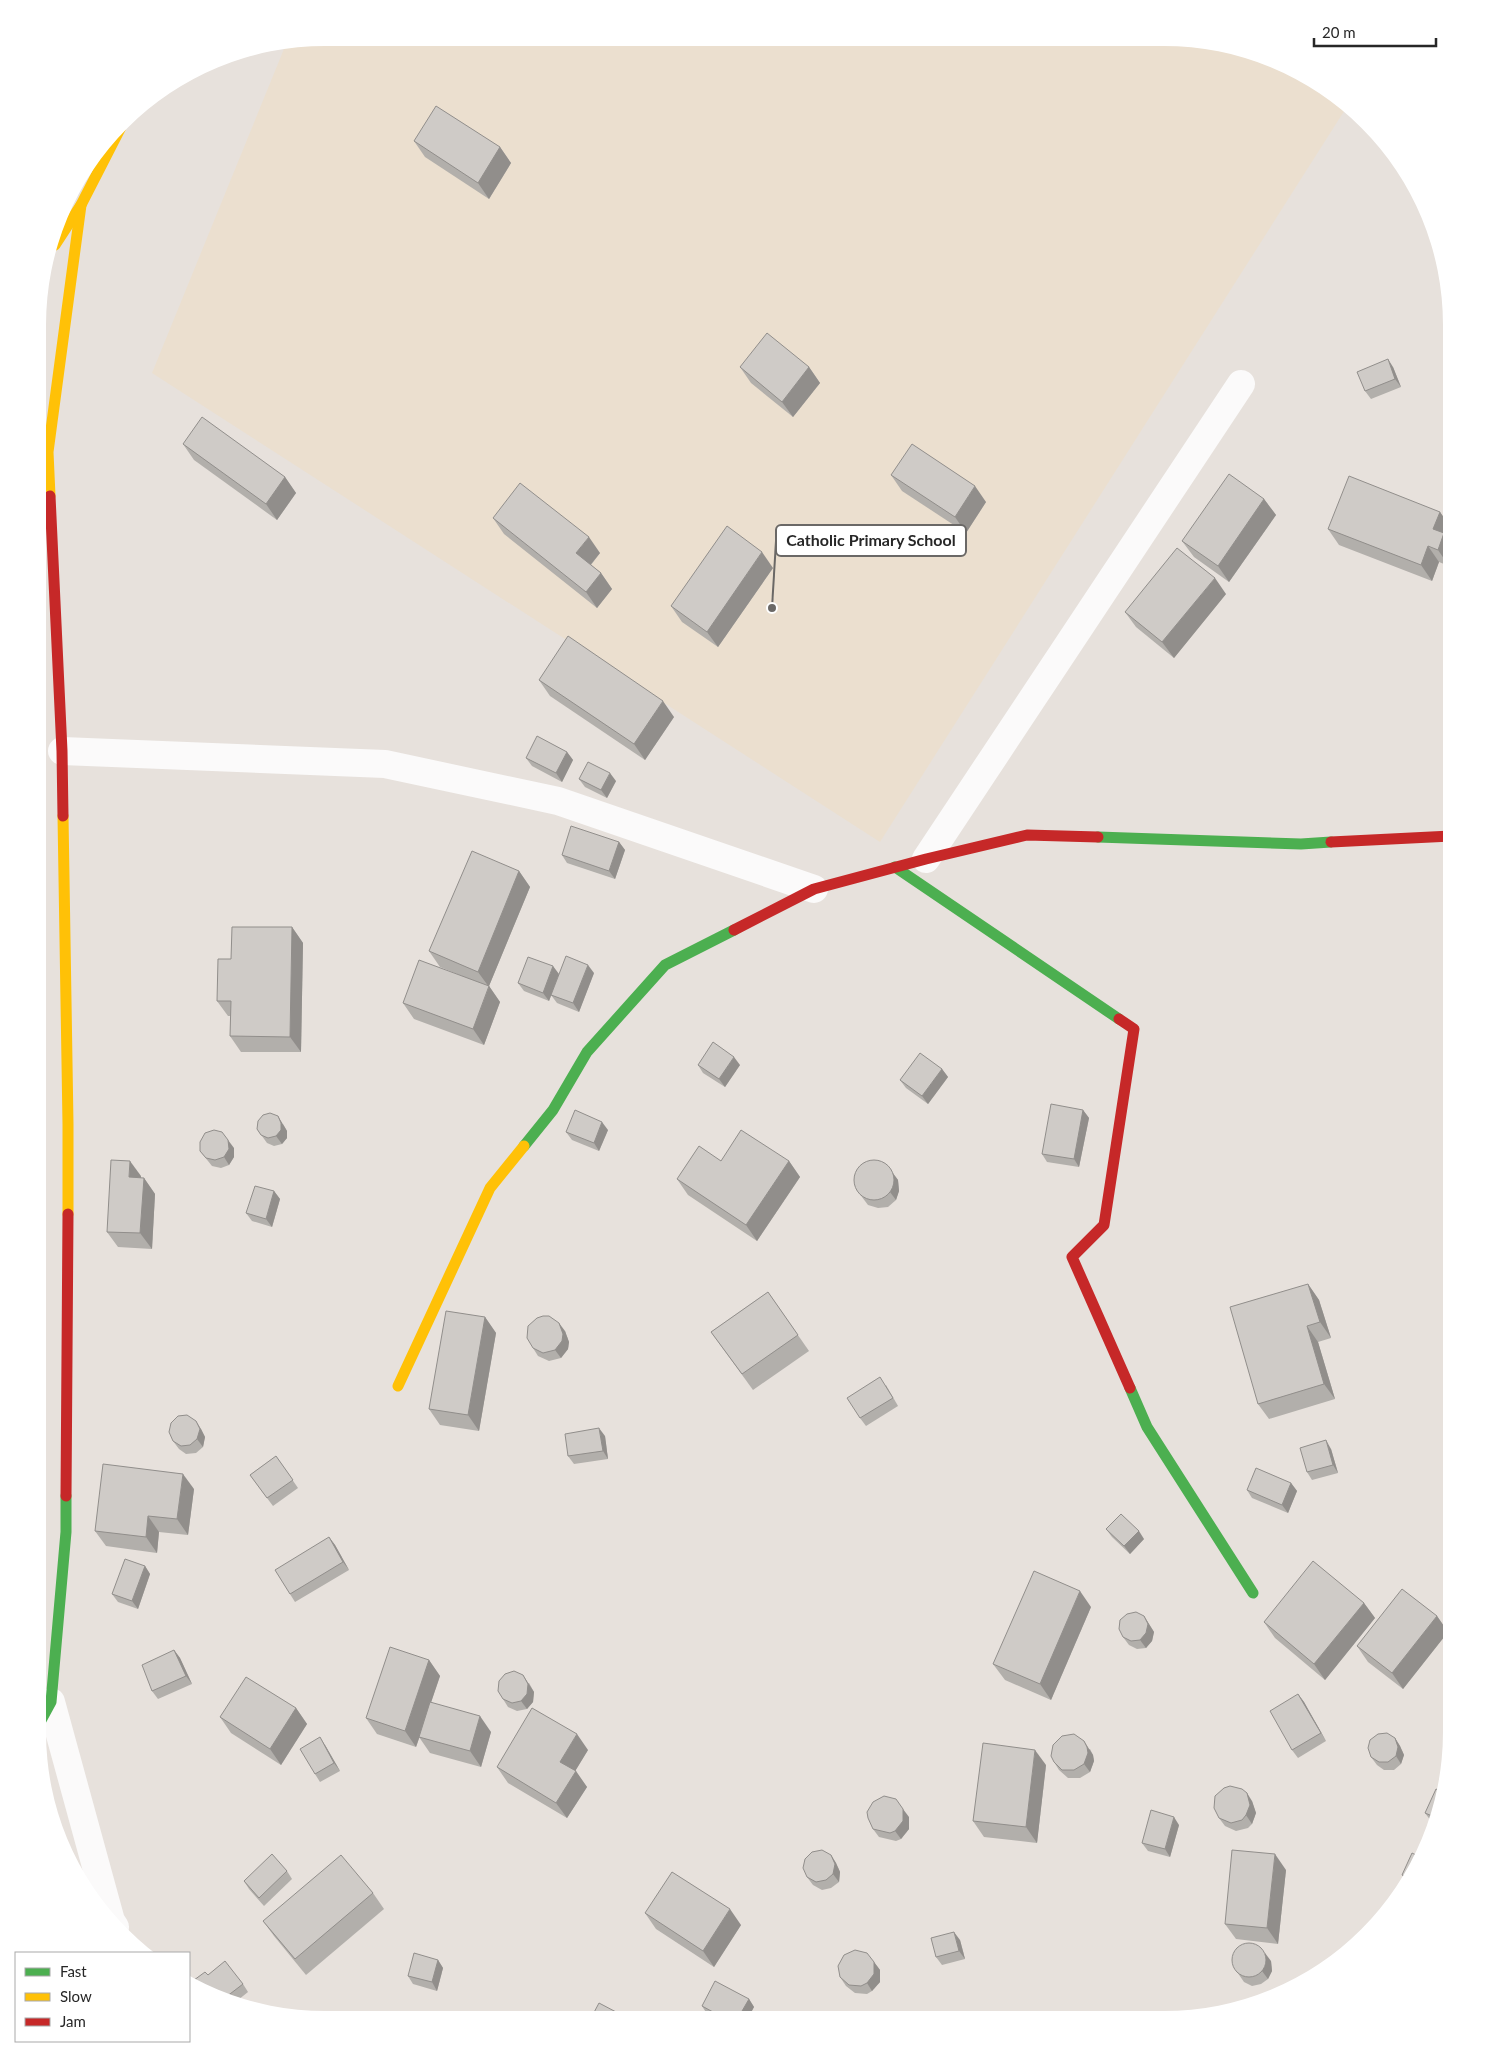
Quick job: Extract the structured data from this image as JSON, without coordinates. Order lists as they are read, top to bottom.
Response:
{
  "places": ["Catholic Primary School"],
  "legend": ["Fast", "Slow", "Jam"],
  "scale_bar": "20 m"
}
